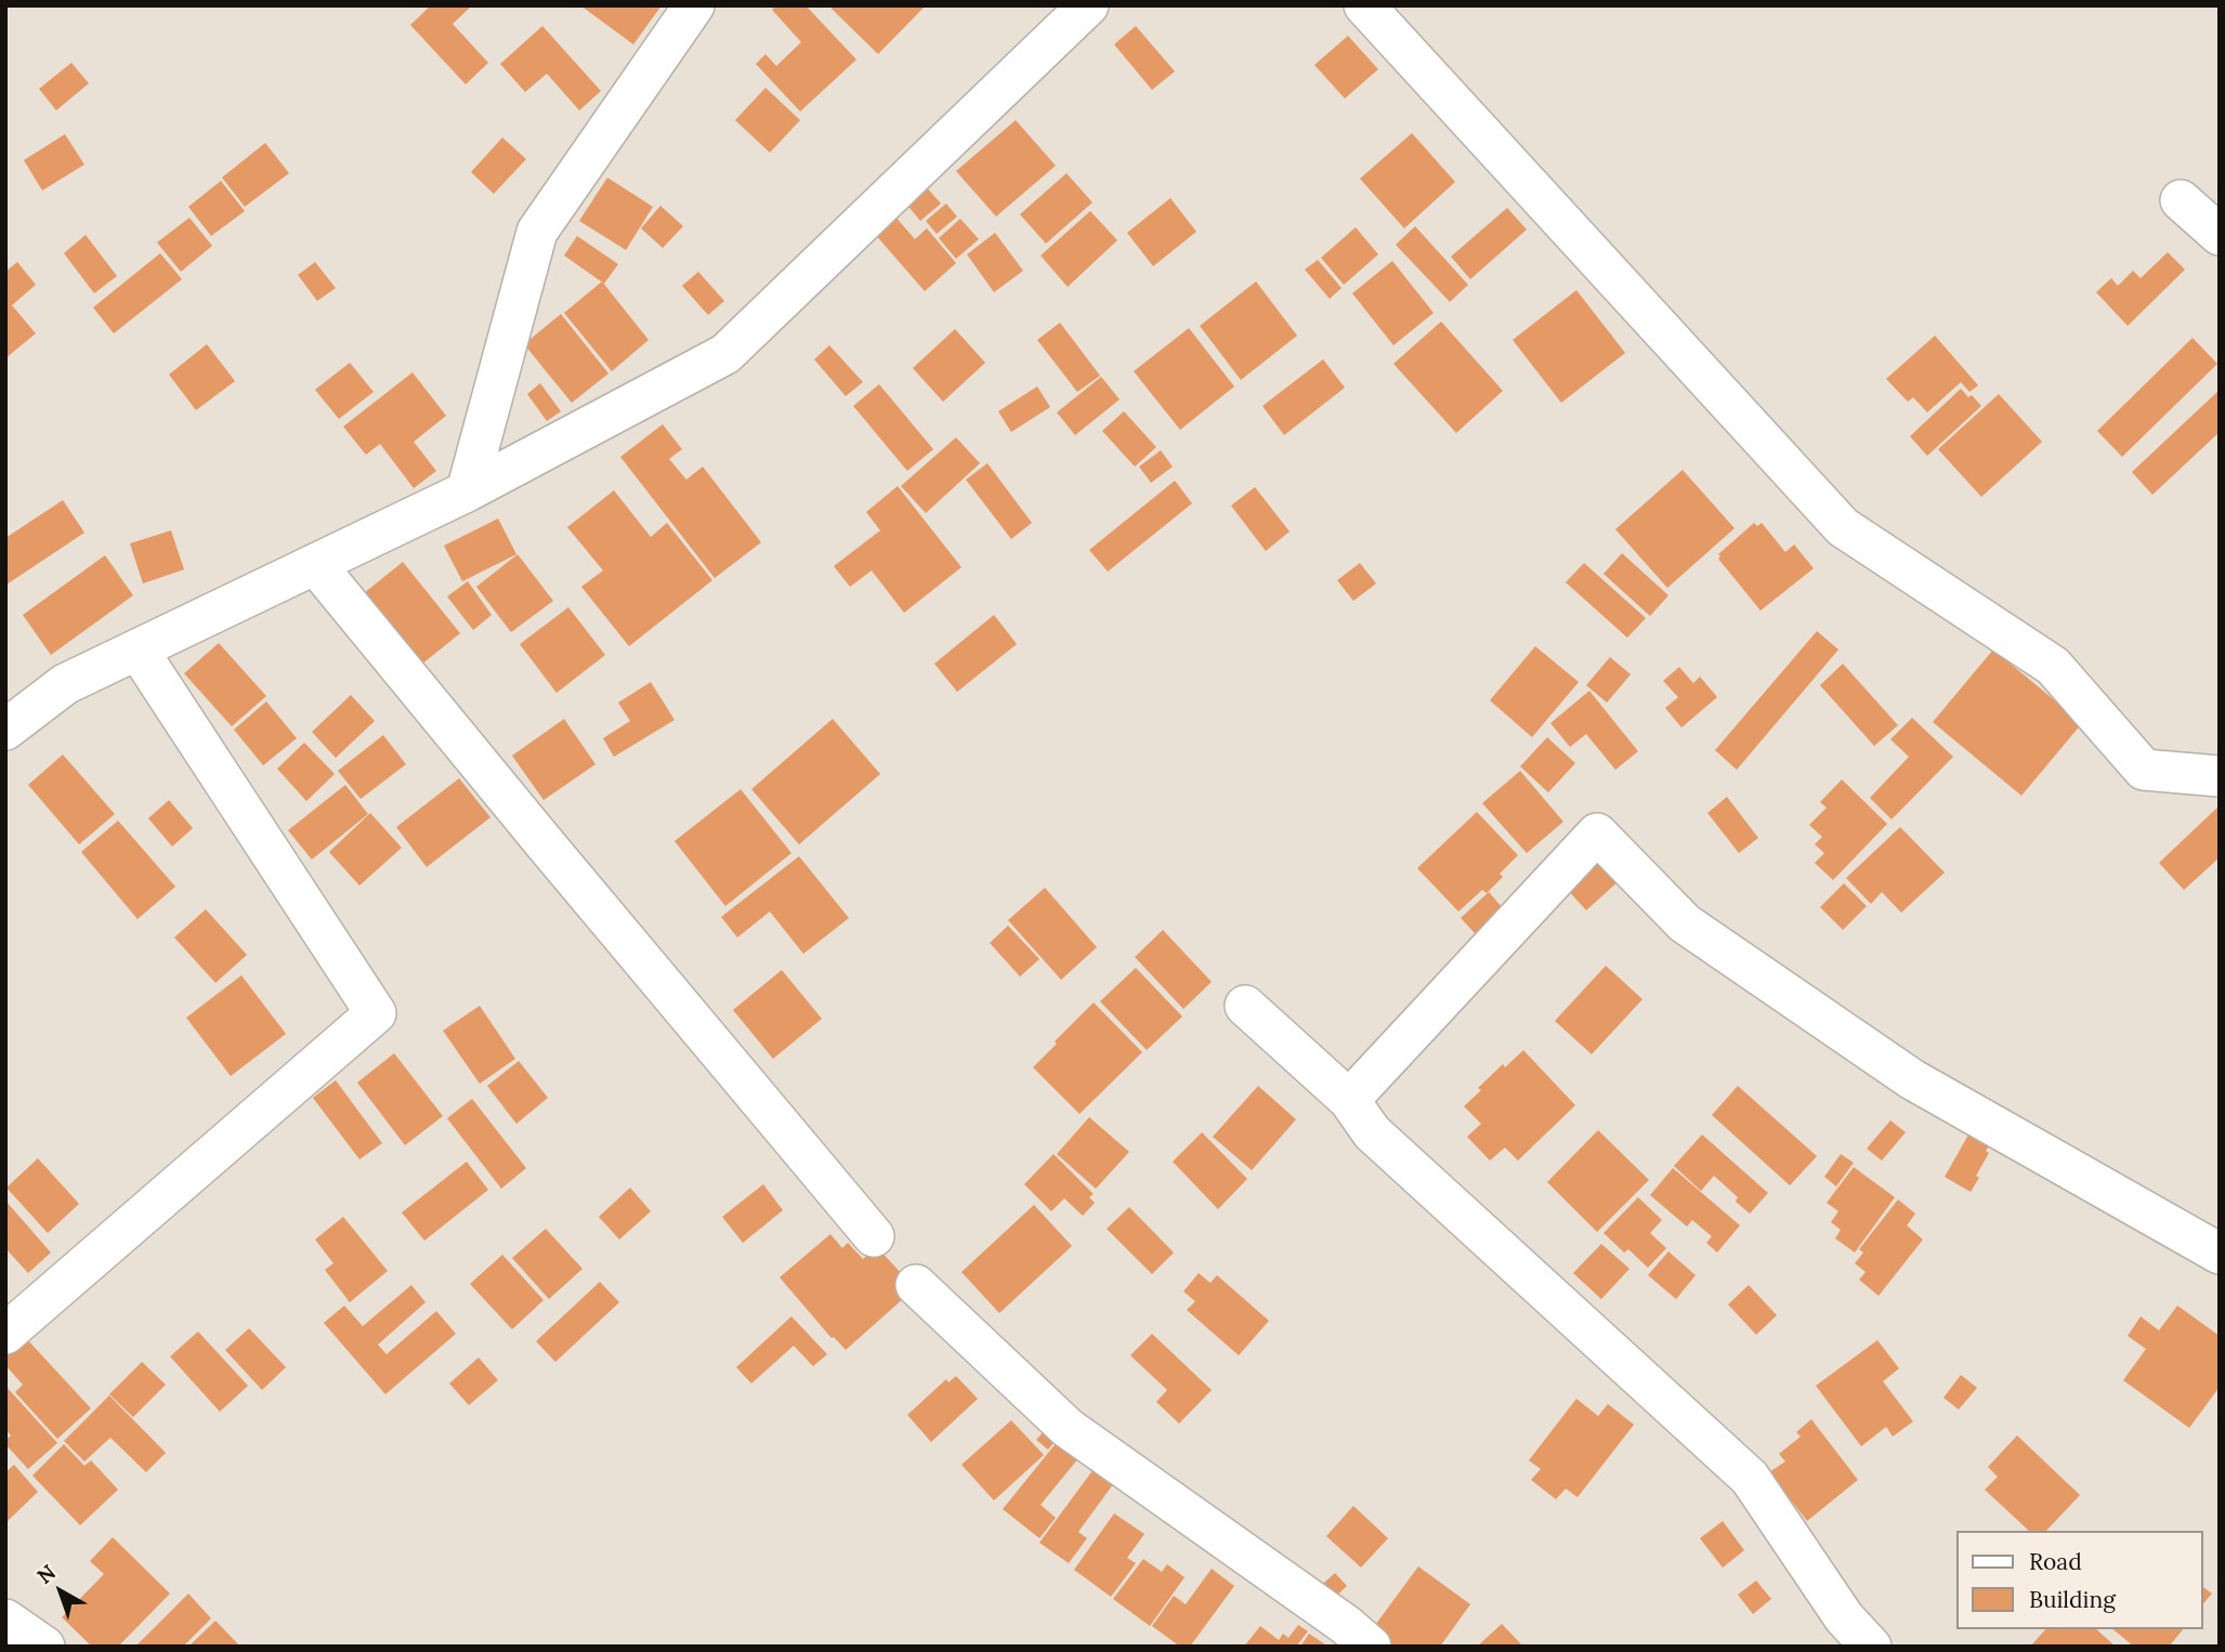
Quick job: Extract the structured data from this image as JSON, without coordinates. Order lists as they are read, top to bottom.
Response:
{
  "legend": ["Road", "Building"],
  "north": "top left"
}
